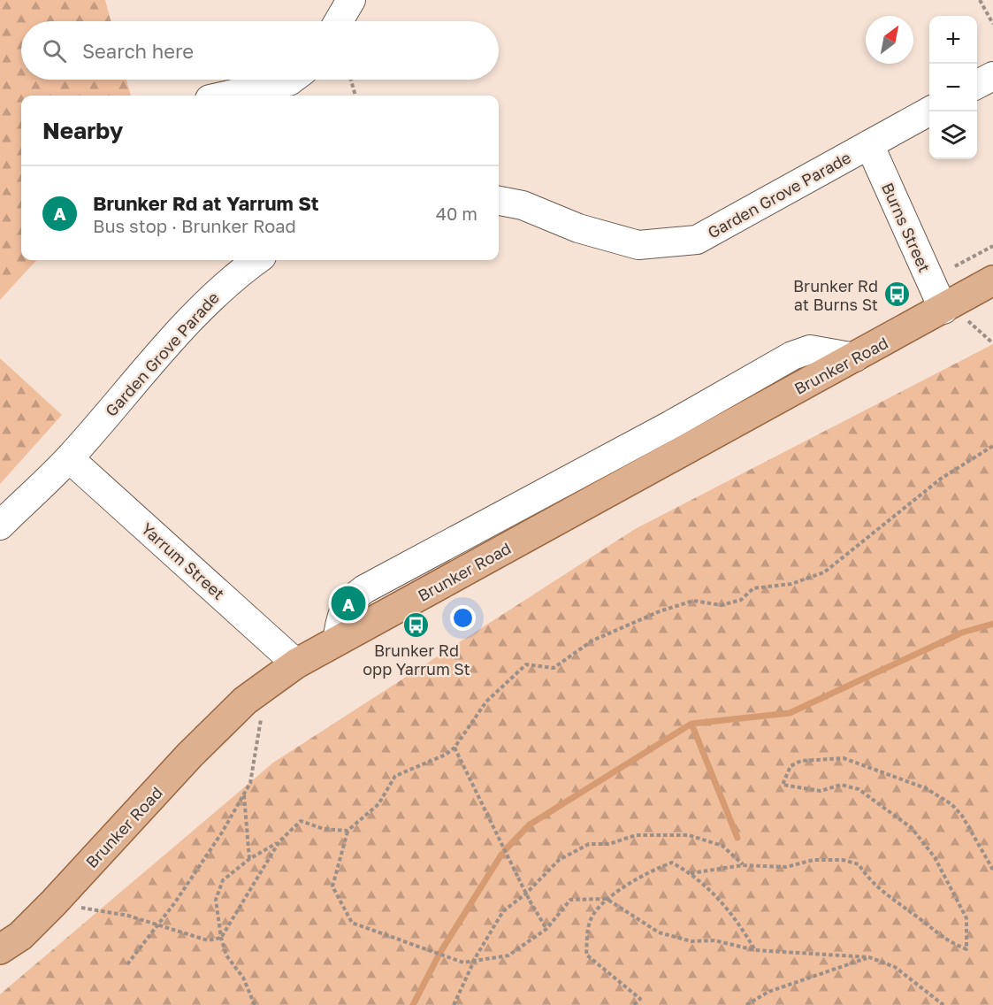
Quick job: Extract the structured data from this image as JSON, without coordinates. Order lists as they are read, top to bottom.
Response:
{
  "streets": {
    "main road": ["Brunker Road"],
    "street": ["Garden Grove Parade", "Burns Street", "Yarrum Street"]
  },
  "crossings": [
    ["Garden Grove Parade", "Burns Street"],
    ["Garden Grove Parade", "Yarrum Street"],
    ["Burns Street", "Brunker Road"],
    ["Brunker Road", "Yarrum Street"]
  ],
  "places": {
    "bus stop": ["Brunker Rd at Burns St", "Brunker Rd opp Yarrum St"]
  },
  "north": "top right",
  "page": {
    "map_buttons": ["+", "−"],
    "search": "Search here",
    "heading": "Nearby",
    "list": [
      {
        "mark": "A",
        "name": "Brunker Rd at Yarrum St",
        "note": "Bus stop · Brunker Road",
        "value": "40 m"
      }
    ],
    "pins": "A"
  }
}
